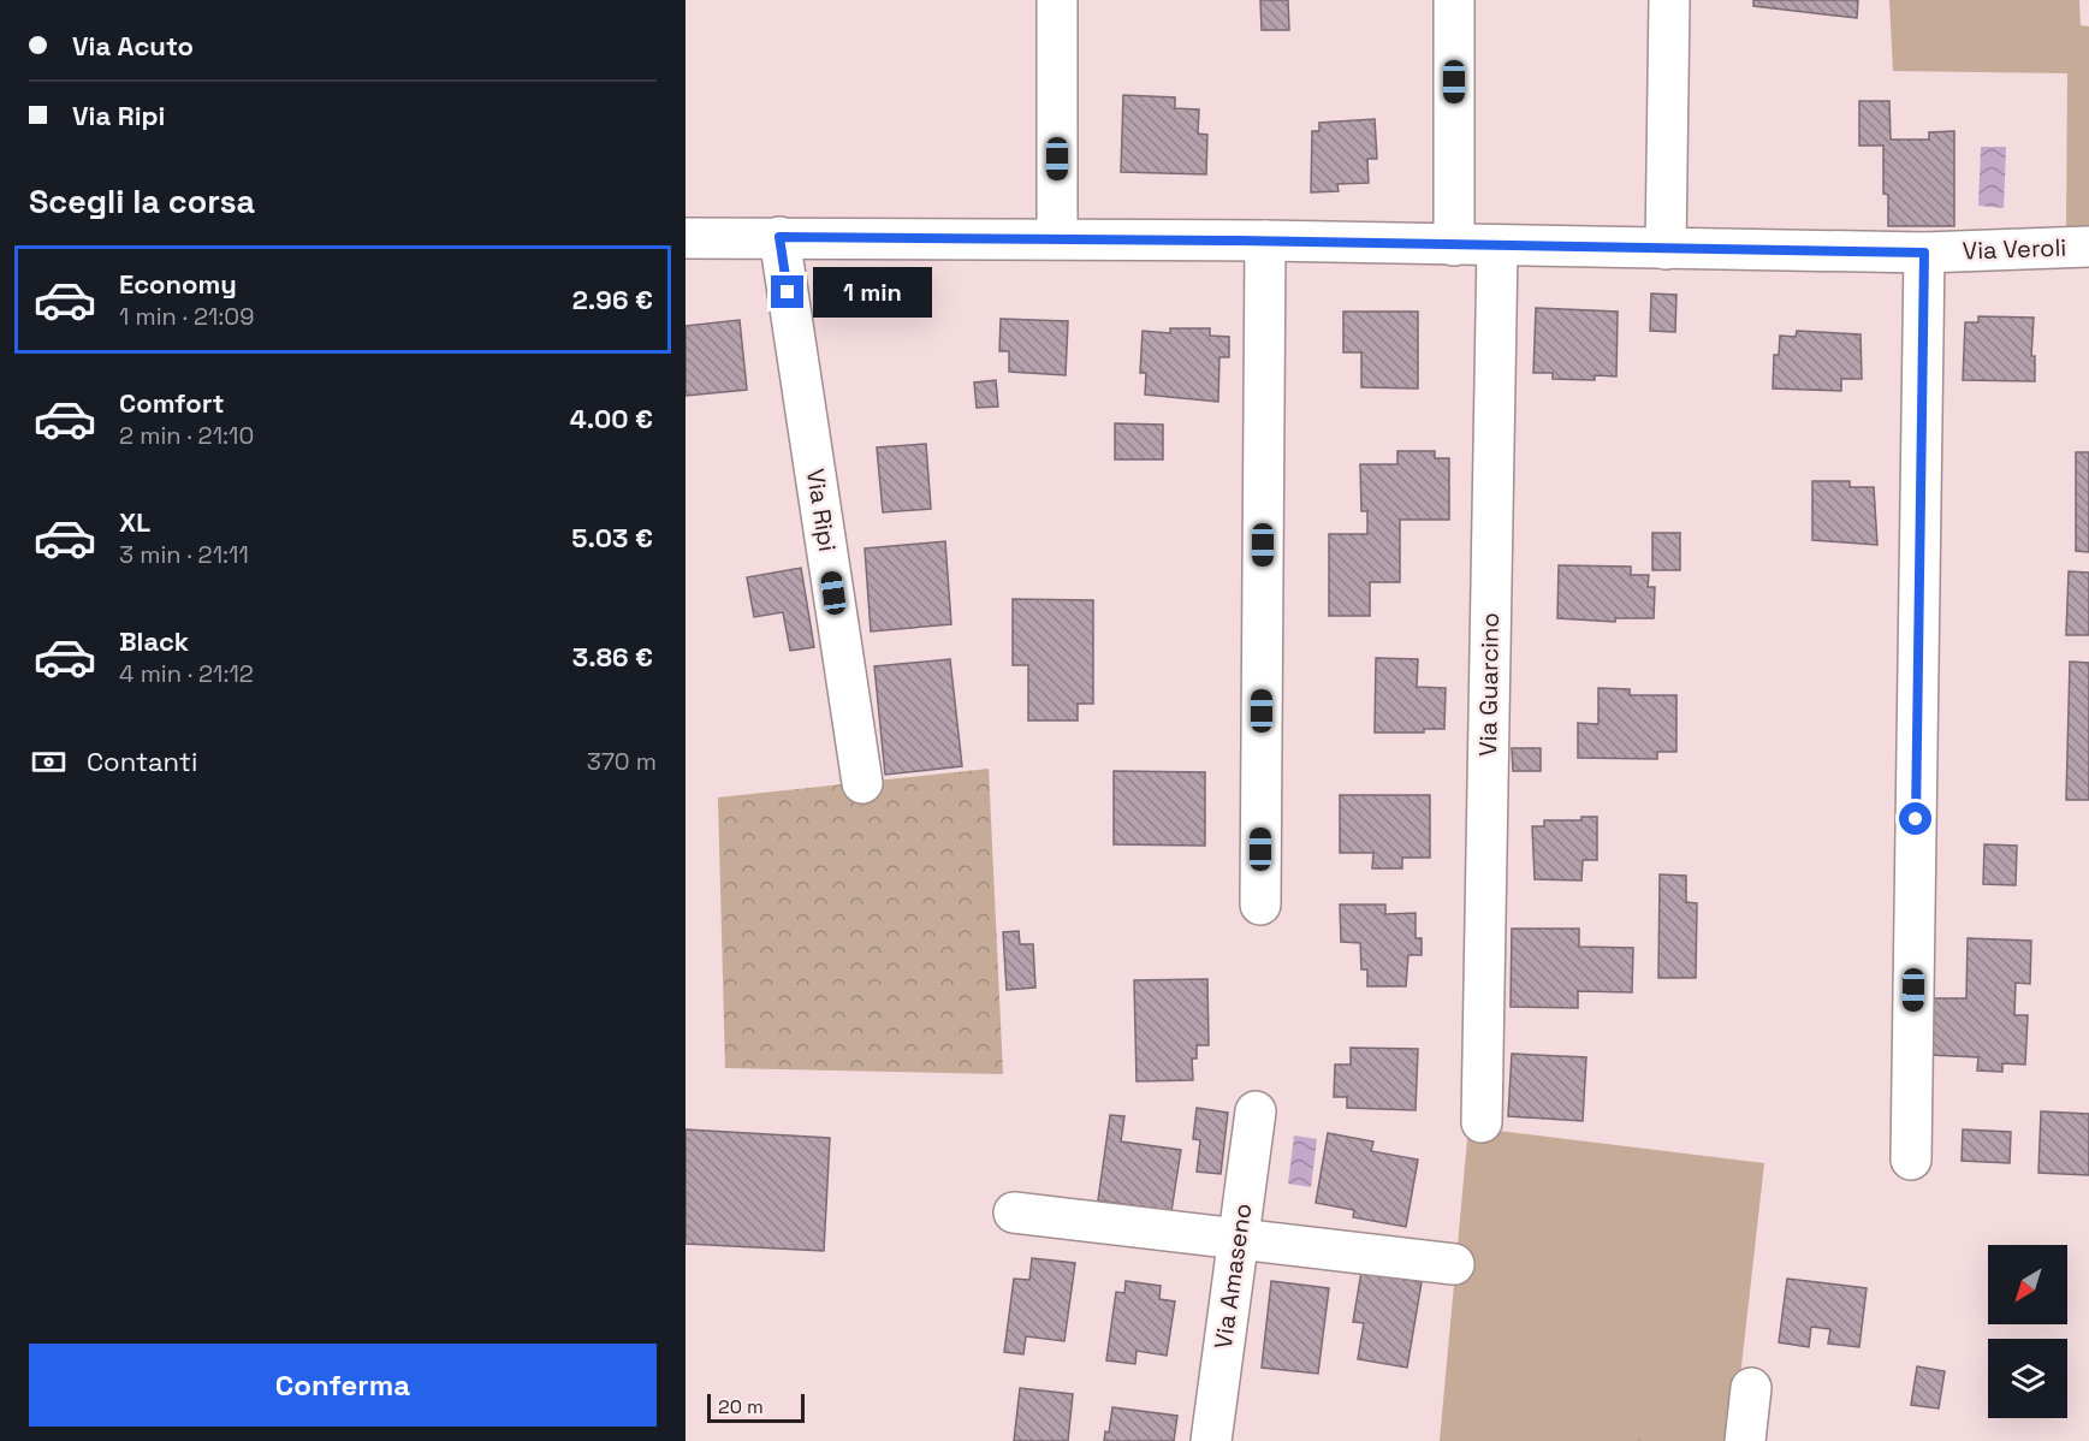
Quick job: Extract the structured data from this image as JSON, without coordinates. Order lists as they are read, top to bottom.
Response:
{
  "streets": {
    "street": [
      "Via Veroli",
      "Via Ripi",
      "Via Guarcino",
      "Via Amaseno"
    ]
  },
  "crossings": [
    ["Via Veroli", "Via Ripi"],
    ["Via Veroli", "Via Guarcino"]
  ],
  "scale_bar": "20 m",
  "north": "bottom left",
  "page": {
    "banner": ["Via Acuto", "Via Ripi"],
    "heading": "Scegli la corsa",
    "list": [
      {
        "name": "Economy",
        "note": "1 min · 21:09",
        "value": "2.96 €"
      },
      {
        "name": "Comfort",
        "note": "2 min · 21:10",
        "value": "4.00 €"
      },
      {
        "name": "XL",
        "note": "3 min · 21:11",
        "value": "5.03 €"
      },
      {
        "name": "Black",
        "note": "4 min · 21:12",
        "value": "3.86 €"
      }
    ],
    "bubble": "1 min",
    "pay": ["Contanti", "370 m"],
    "buttons": "Conferma",
    "scale": "20 m"
  }
}
